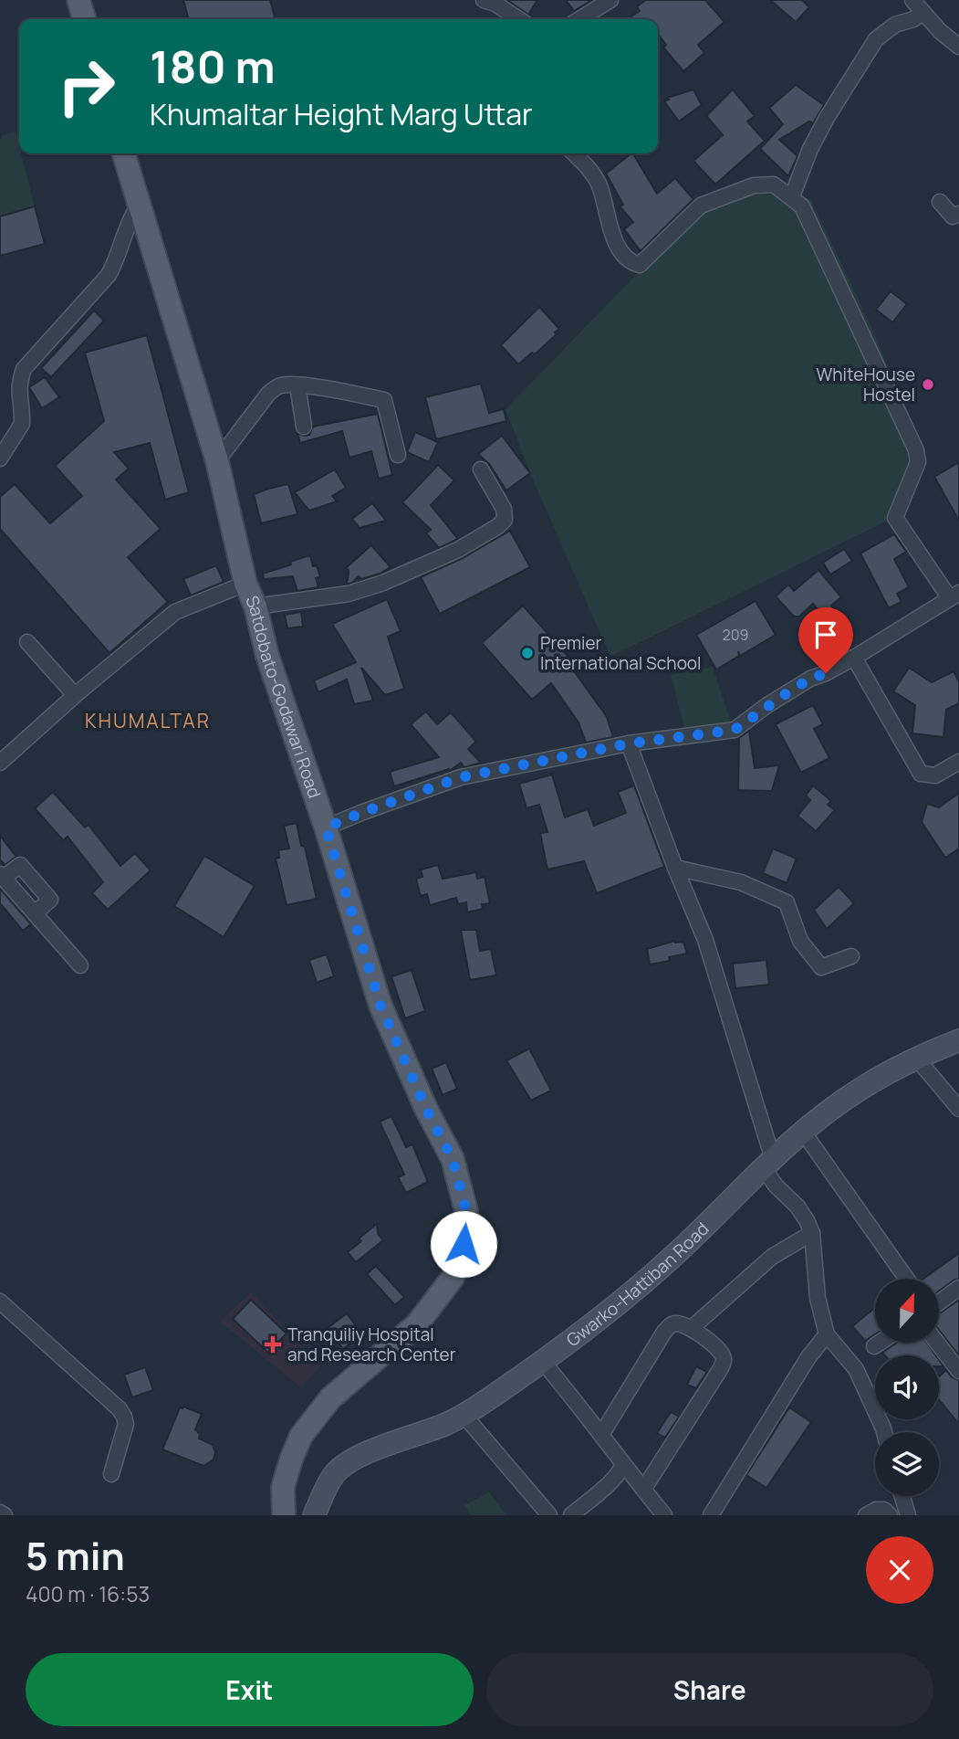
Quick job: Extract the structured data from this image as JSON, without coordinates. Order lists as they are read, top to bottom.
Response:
{
  "streets": {
    "main road": ["Satdobato-Godawari Road", "Gwarko-Hattiban Road"]
  },
  "districts": ["KHUMALTAR"],
  "places": {
    "other": ["WhiteHouse Hostel", "Premier International School"],
    "health": ["Tranquiliy Hospital and Research Center"]
  },
  "house_numbers": ["209"],
  "north": "top",
  "page": {
    "turn": ["180 m", "Khumaltar Height Marg Uttar"],
    "heading": ["5 min", "400 m · 16:53"],
    "buttons": ["Exit", "Share"]
  }
}
